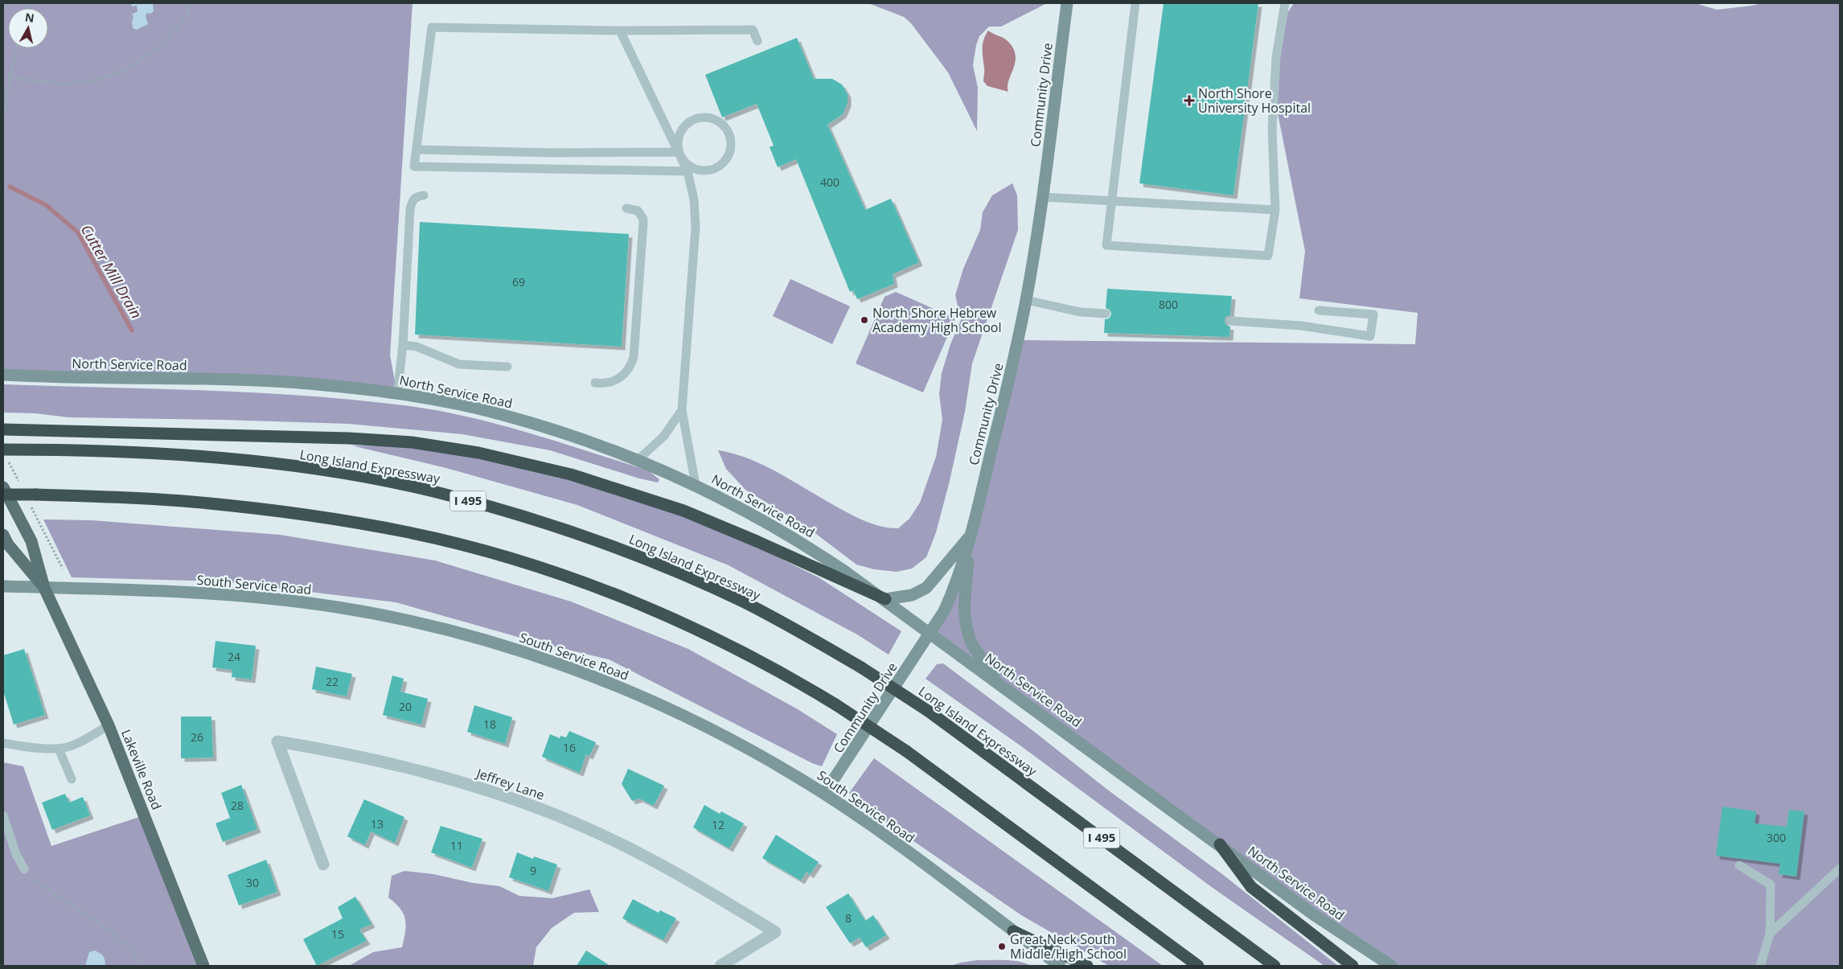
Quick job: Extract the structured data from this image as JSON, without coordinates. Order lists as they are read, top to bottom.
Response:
{
  "streets": {
    "highway": ["Long Island Expressway", "I 495"],
    "main road": [
      "Community Drive",
      "North Service Road",
      "South Service Road",
      "Lakeville Road"
    ],
    "street": ["Jeffrey Lane"]
  },
  "crossings": [
    ["Community Drive", "North Service Road"],
    ["Community Drive", "South Service Road"],
    ["South Service Road", "Lakeville Road"]
  ],
  "water": ["Cutter Mill Drain"],
  "places": {
    "health": ["North Shore University Hospital"],
    "other": ["North Shore Hebrew Academy High School", "Great Neck South Middle/High School"]
  },
  "house_numbers": [
    "400",
    "69",
    "800",
    "24",
    "22",
    "20",
    "18",
    "26",
    "16",
    "28",
    "13",
    "12",
    "300",
    "11",
    "9",
    "30",
    "8",
    "15"
  ],
  "north": "top"
}
